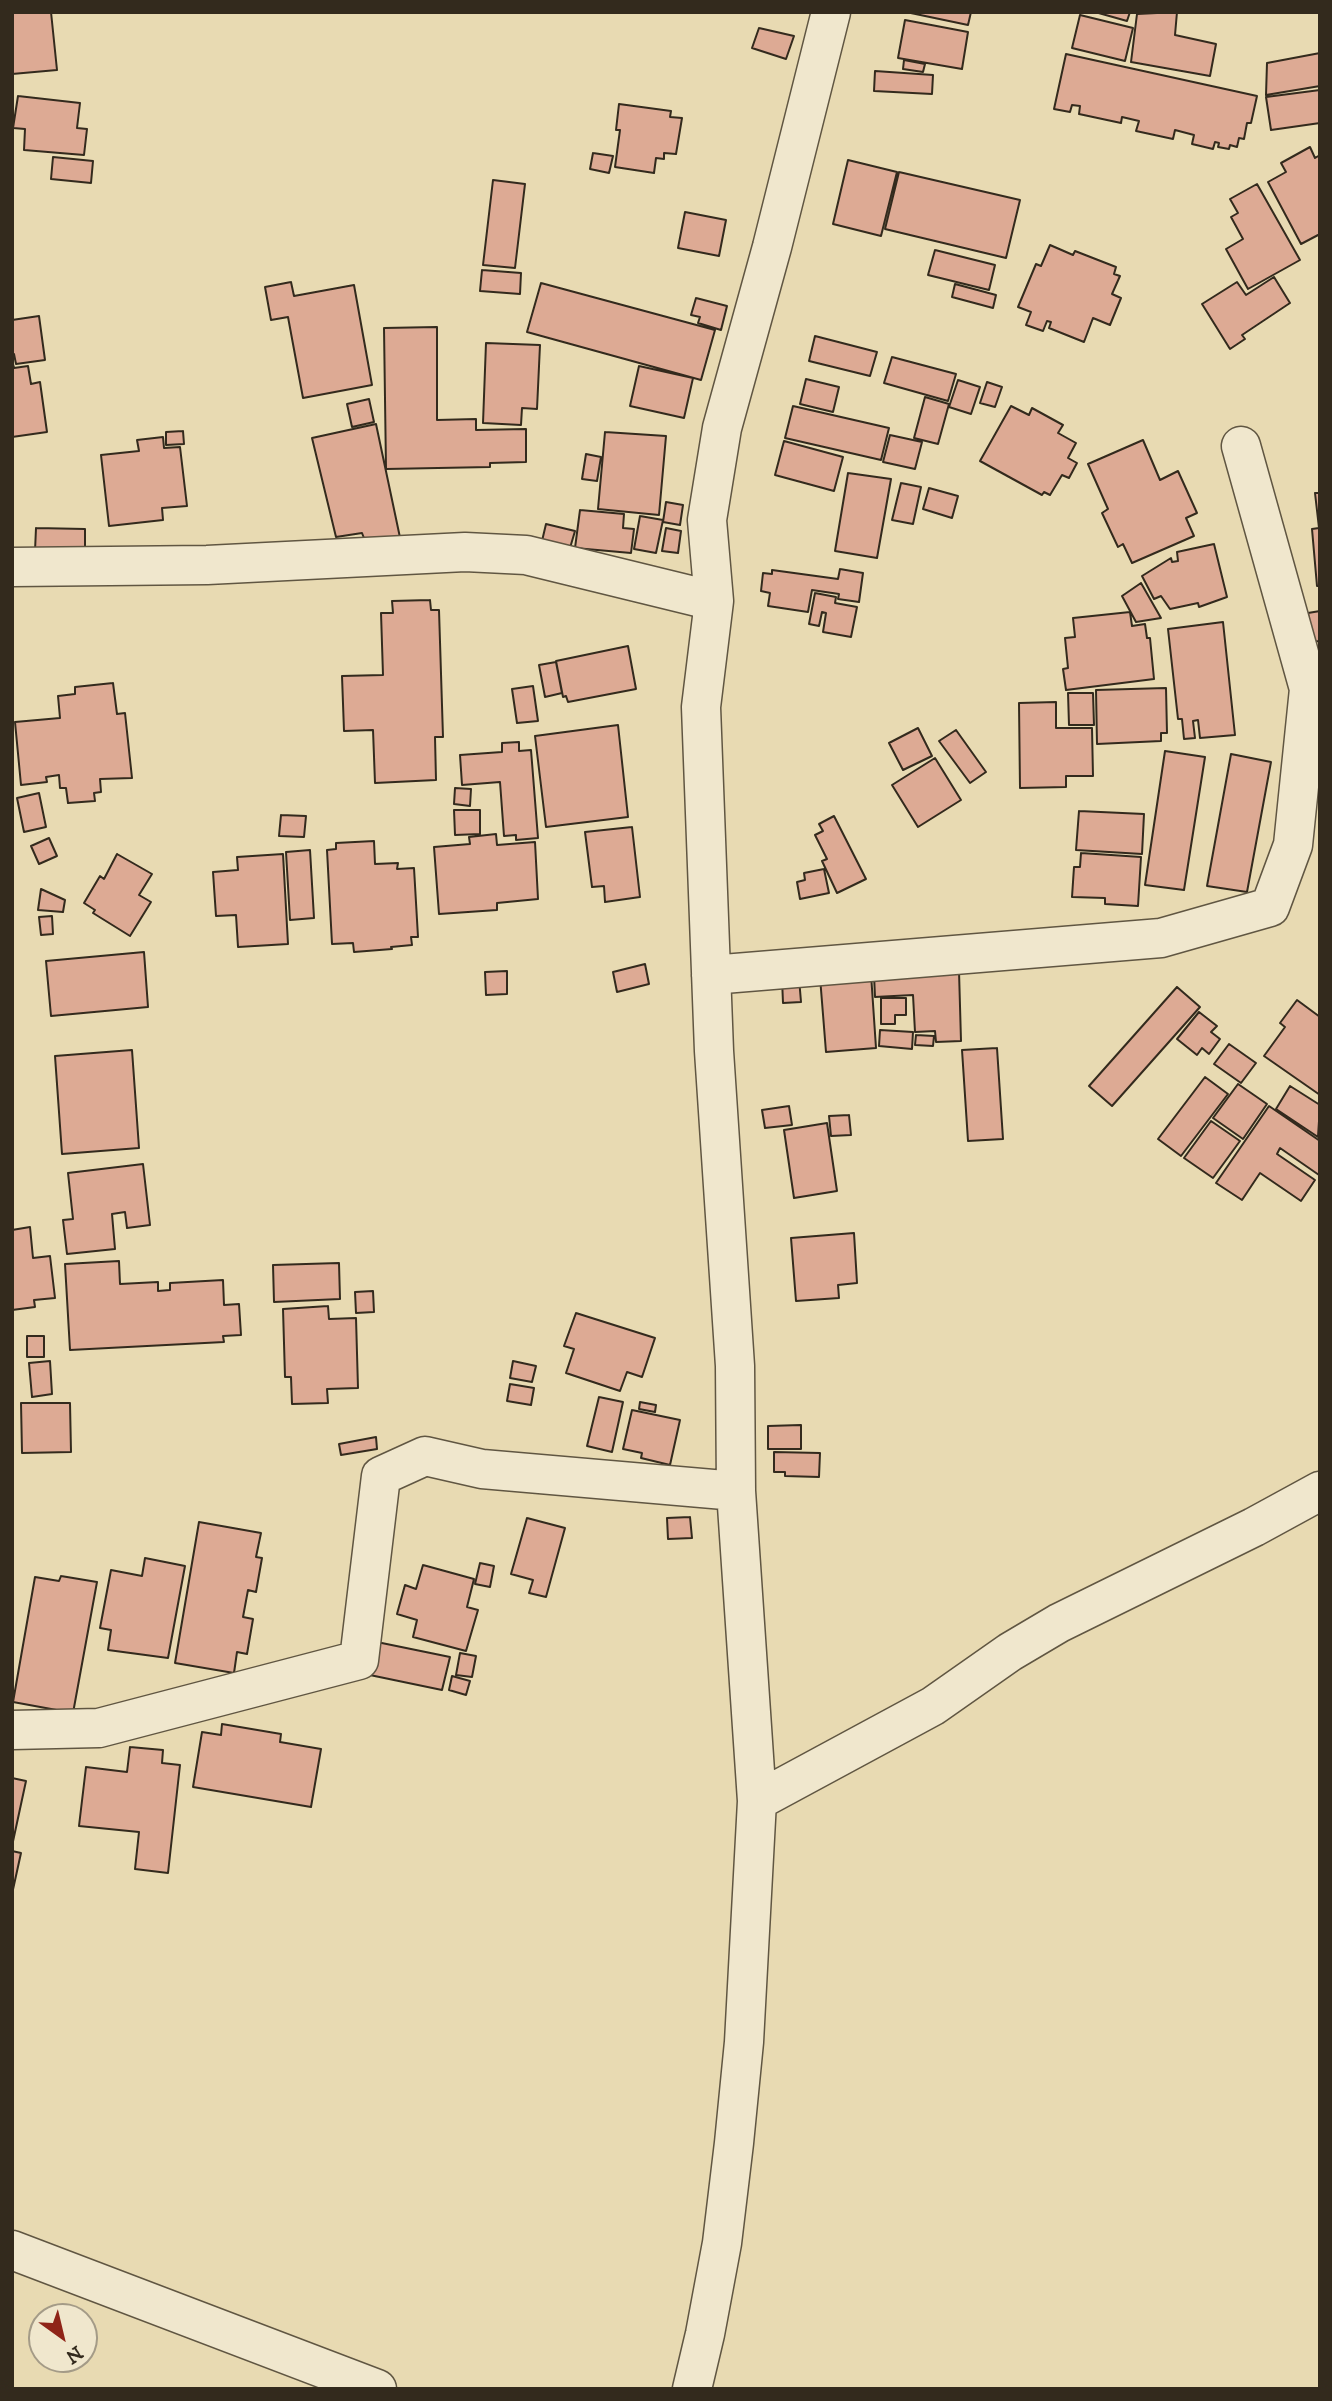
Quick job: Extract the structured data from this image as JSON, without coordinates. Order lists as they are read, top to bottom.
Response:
{
  "north": "bottom right"
}
